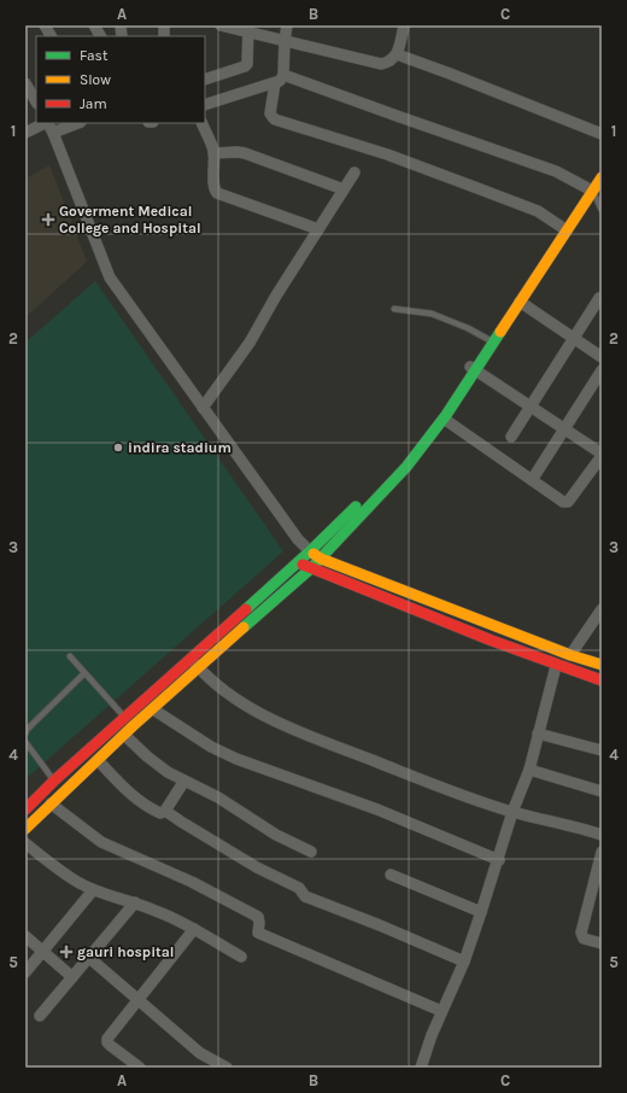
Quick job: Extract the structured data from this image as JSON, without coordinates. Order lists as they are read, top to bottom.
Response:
{
  "places": {
    "health": ["Goverment Medical College and Hospital", "gauri hospital"],
    "other": ["indira stadium"]
  },
  "legend": ["Fast", "Slow", "Jam"],
  "grid": {
    "columns": ["A", "B", "C"],
    "rows": [
      "1",
      "2",
      "3",
      "4",
      "5"
    ]
  }
}
